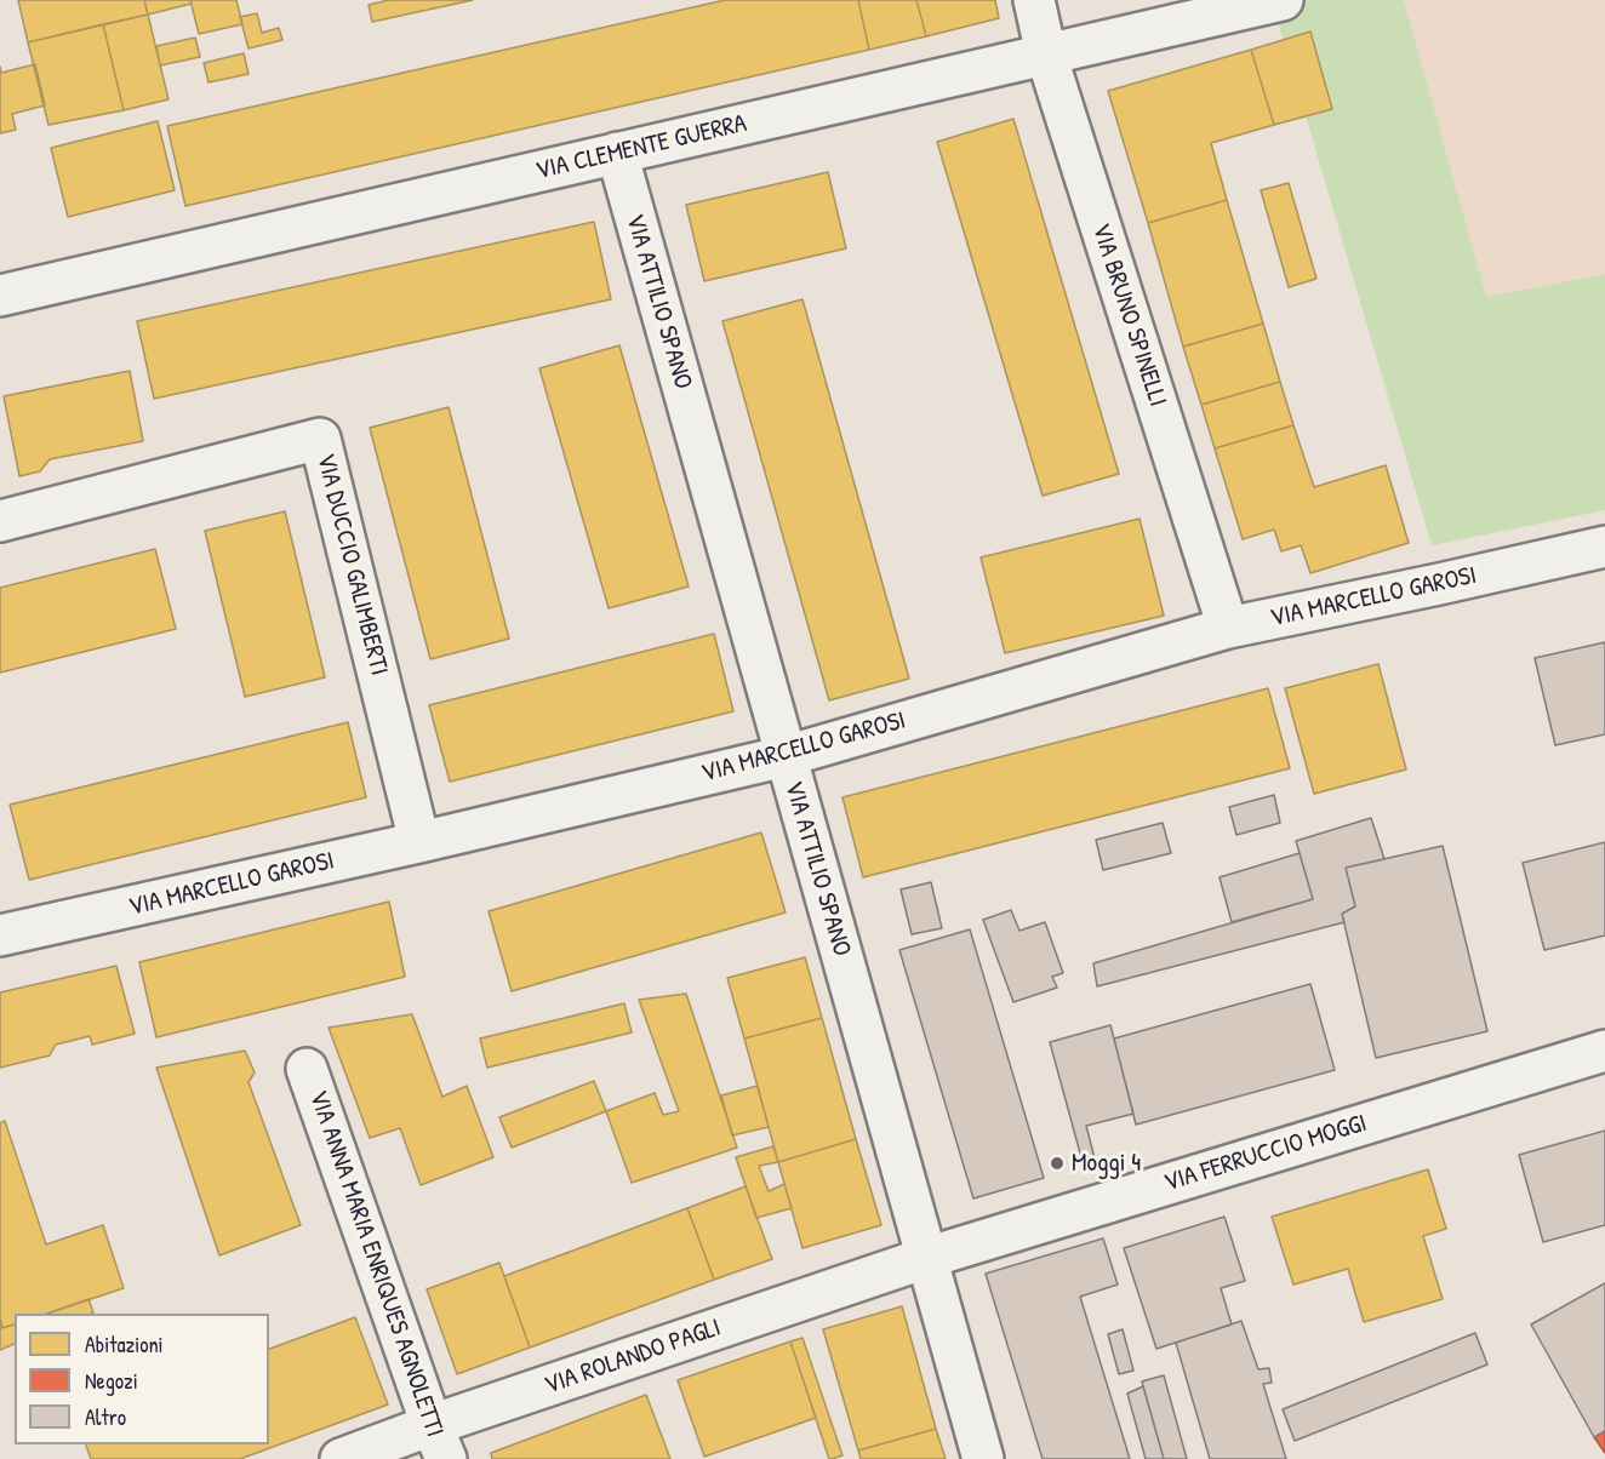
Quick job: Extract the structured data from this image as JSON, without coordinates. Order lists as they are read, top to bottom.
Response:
{
  "streets": {
    "street": [
      "VIA CLEMENTE GUERRA",
      "VIA ATTILIO SPANO",
      "VIA BRUNO SPINELLI",
      "VIA DUCCIO GALIMBERTI",
      "VIA MARCELLO GAROSI",
      "VIA FERRUCCIO MOGGI",
      "VIA ANNA MARIA ENRIQUES AGNOLETTI",
      "VIA ROLANDO PAGLI"
    ]
  },
  "crossings": [
    ["VIA CLEMENTE GUERRA", "VIA ATTILIO SPANO"],
    ["VIA CLEMENTE GUERRA", "VIA BRUNO SPINELLI"],
    ["VIA ATTILIO SPANO", "VIA MARCELLO GAROSI"],
    ["VIA ATTILIO SPANO", "VIA FERRUCCIO MOGGI"],
    ["VIA ATTILIO SPANO", "VIA ROLANDO PAGLI"],
    ["VIA BRUNO SPINELLI", "VIA MARCELLO GAROSI"],
    ["VIA DUCCIO GALIMBERTI", "VIA MARCELLO GAROSI"],
    ["VIA FERRUCCIO MOGGI", "VIA ROLANDO PAGLI"],
    ["VIA ANNA MARIA ENRIQUES AGNOLETTI", "VIA ROLANDO PAGLI"]
  ],
  "places": ["Moggi 4"],
  "legend": ["Abitazioni", "Negozi", "Altro"]
}
